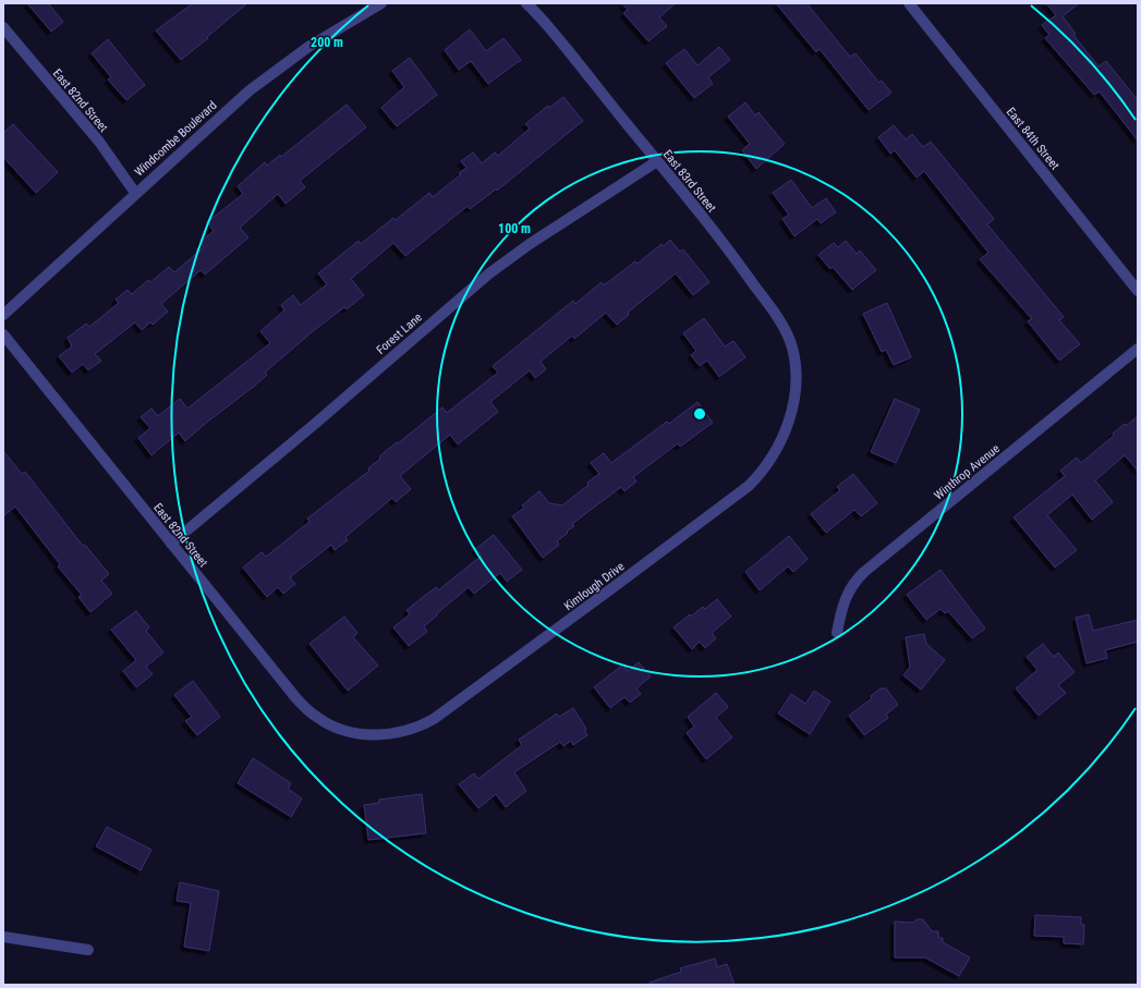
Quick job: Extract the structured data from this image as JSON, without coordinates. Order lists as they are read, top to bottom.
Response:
{
  "streets": {
    "street": [
      "East 82nd Street",
      "Windcombe Boulevard",
      "East 84th Street",
      "East 83rd Street",
      "Forest Lane",
      "Winthrop Avenue",
      "Kimlough Drive"
    ]
  },
  "crossings": [
    ["East 82nd Street", "Windcombe Boulevard"],
    ["East 82nd Street", "Forest Lane"],
    ["East 82nd Street", "Kimlough Drive"],
    ["East 83rd Street", "Forest Lane"],
    ["East 83rd Street", "Kimlough Drive"]
  ],
  "rings": ["200 m", "100 m"]
}
